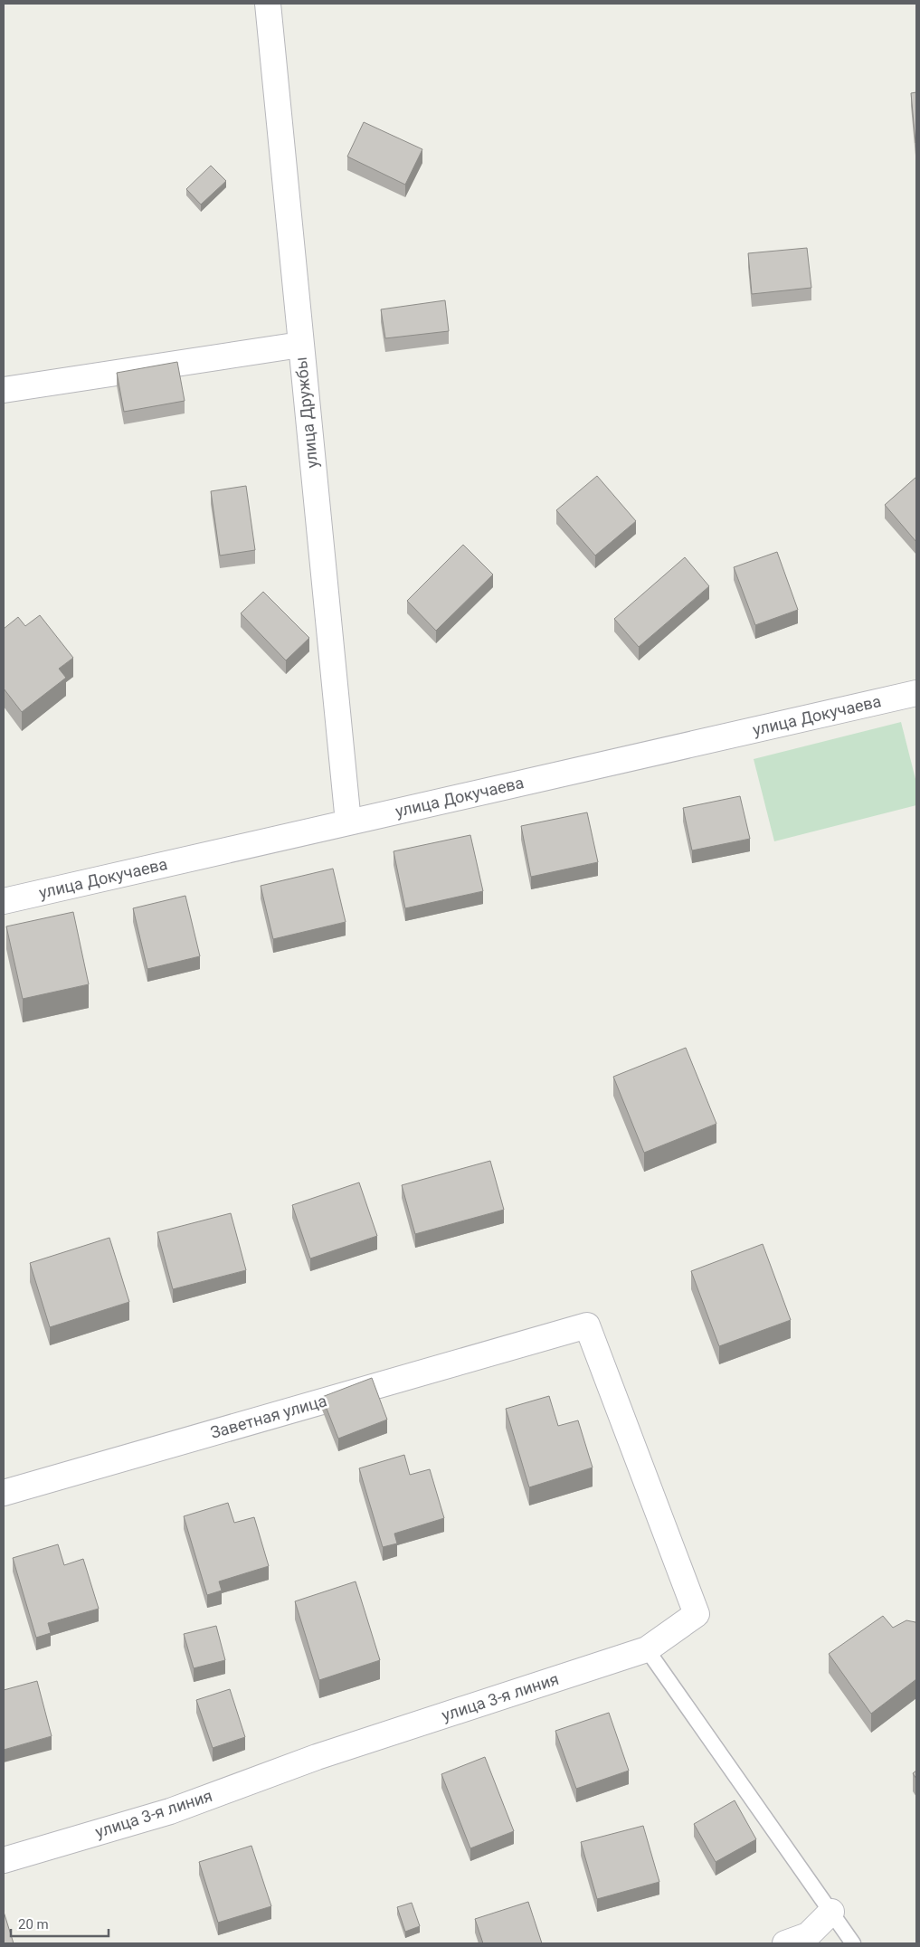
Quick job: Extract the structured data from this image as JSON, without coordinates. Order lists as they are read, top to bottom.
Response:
{
  "streets": {
    "street": [
      "улица Дружбы",
      "улица Докучаева",
      "Заветная улица",
      "улица 3-я линия"
    ]
  },
  "crossings": [
    ["улица Дружбы", "улица Докучаева"],
    ["Заветная улица", "улица 3-я линия"]
  ],
  "scale_bar": "20 m"
}
